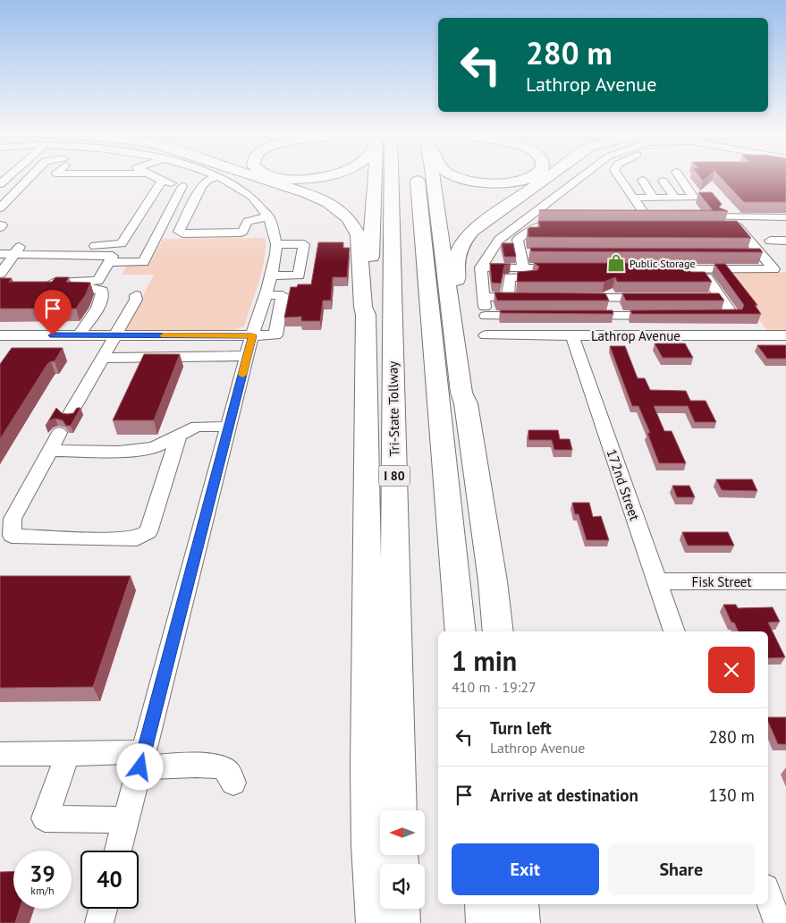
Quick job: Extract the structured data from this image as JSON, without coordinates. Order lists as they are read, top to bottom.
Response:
{
  "streets": {
    "highway": ["Tri-State Tollway", "I 80"],
    "street": ["Lathrop Avenue", "172nd Street", "Fisk Street"]
  },
  "crossings": [
    ["Lathrop Avenue", "172nd Street"],
    ["172nd Street", "Fisk Street"]
  ],
  "places": {
    "shop": ["Public Storage"]
  },
  "north": "left",
  "page": {
    "turn": ["280 m", "Lathrop Avenue"],
    "heading": ["1 min", "410 m · 19:27"],
    "list": [
      {
        "name": "Turn left",
        "note": "Lathrop Avenue",
        "value": "280 m"
      },
      {
        "name": "Arrive at destination",
        "value": "130 m"
      }
    ],
    "buttons": ["Exit", "Share"],
    "speed": "39 km/h",
    "limit": "40"
  }
}
